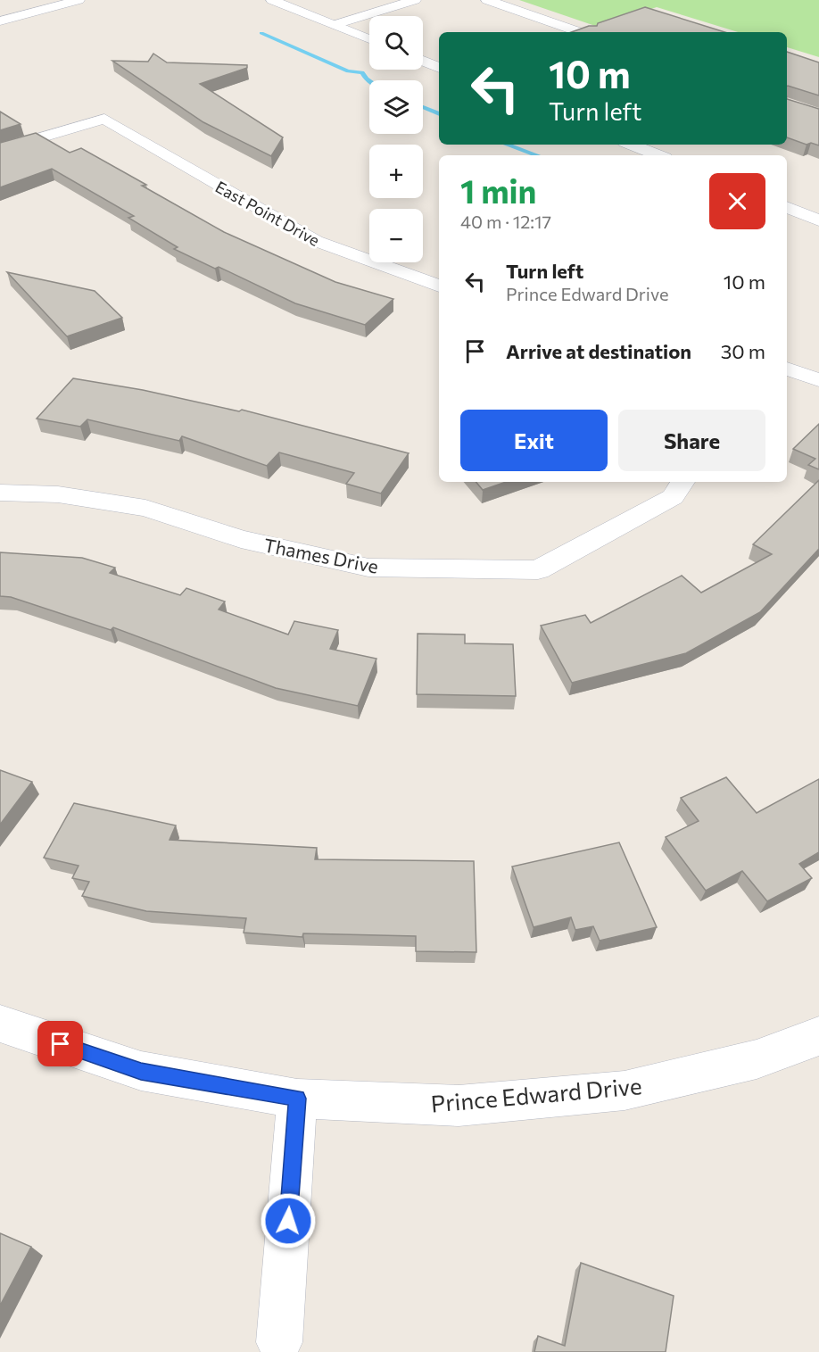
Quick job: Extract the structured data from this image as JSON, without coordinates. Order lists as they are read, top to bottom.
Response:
{
  "streets": {
    "street": ["East Point Drive", "Thames Drive", "Prince Edward Drive"]
  },
  "page": {
    "map_buttons": ["+", "−"],
    "turn": ["10 m", "Turn left"],
    "heading": ["1 min", "40 m · 12:17"],
    "list": [
      {
        "name": "Turn left",
        "note": "Prince Edward Drive",
        "value": "10 m"
      },
      {
        "name": "Arrive at destination",
        "value": "30 m"
      }
    ],
    "buttons": ["Exit", "Share"]
  }
}
